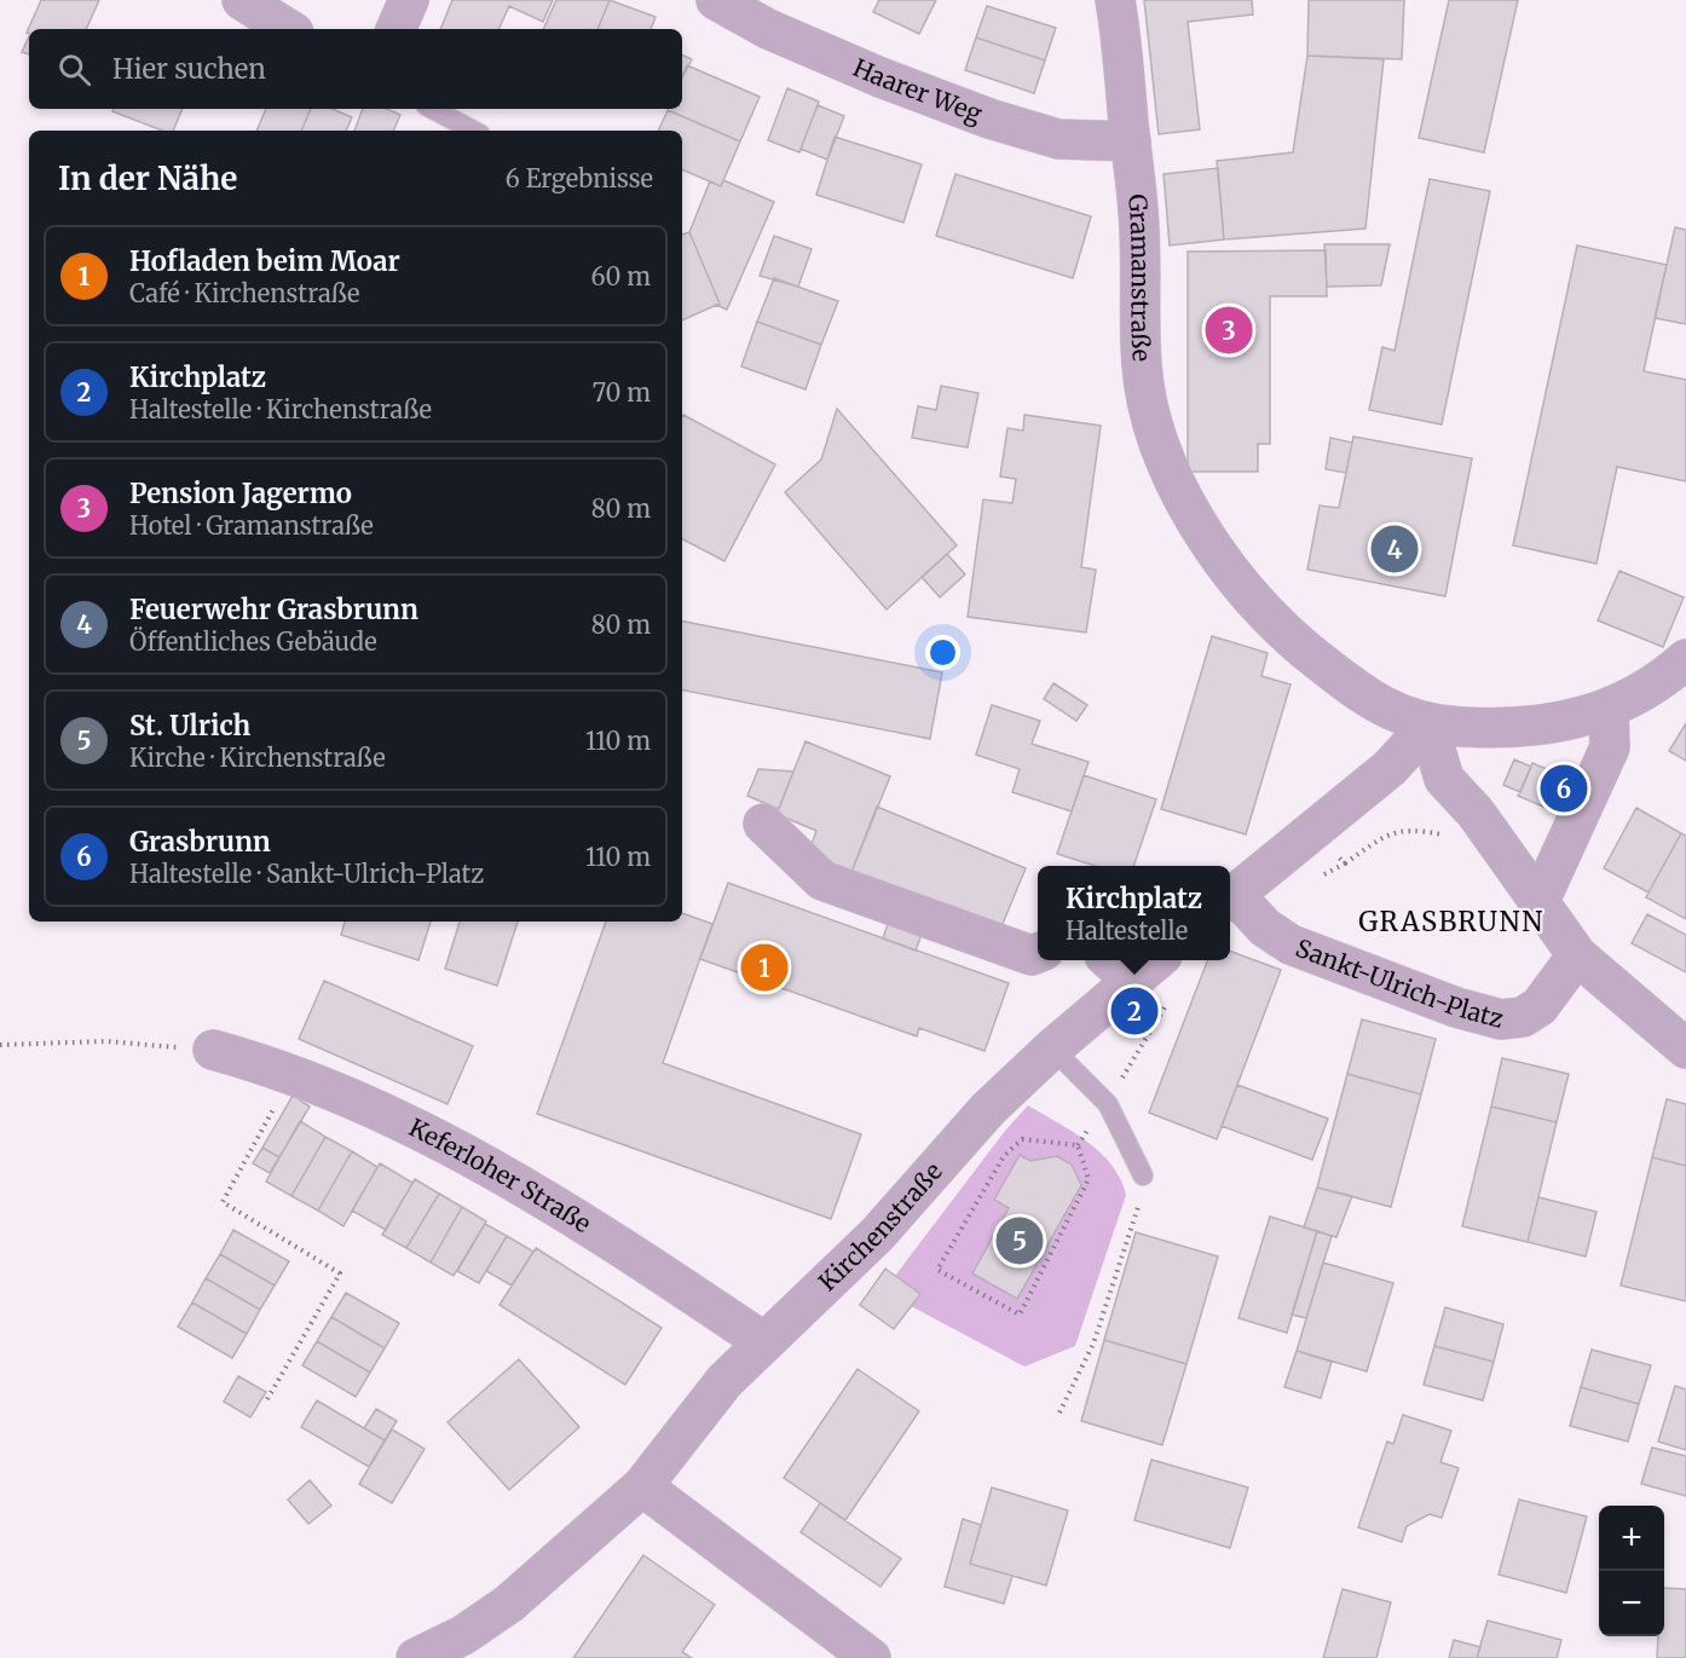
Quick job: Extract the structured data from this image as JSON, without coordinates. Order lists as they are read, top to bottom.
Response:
{
  "streets": {
    "street": [
      "Haarer Weg",
      "Gramanstraße",
      "Sankt-Ulrich-Platz",
      "Keferloher Straße",
      "Kirchenstraße"
    ]
  },
  "crossings": [
    ["Haarer Weg", "Gramanstraße"],
    ["Gramanstraße", "Sankt-Ulrich-Platz"],
    ["Keferloher Straße", "Kirchenstraße"]
  ],
  "districts": ["GRASBRUNN"],
  "page": {
    "search": "Hier suchen",
    "heading": ["In der Nähe", "6 Ergebnisse"],
    "list": [
      {
        "mark": "1",
        "name": "Hofladen beim Moar",
        "note": "Café · Kirchenstraße",
        "value": "60 m"
      },
      {
        "mark": "2",
        "name": "Kirchplatz",
        "note": "Haltestelle · Kirchenstraße",
        "value": "70 m"
      },
      {
        "mark": "3",
        "name": "Pension Jagermo",
        "note": "Hotel · Gramanstraße",
        "value": "80 m"
      },
      {
        "mark": "4",
        "name": "Feuerwehr Grasbrunn",
        "note": "Öffentliches Gebäude",
        "value": "80 m"
      },
      {
        "mark": "5",
        "name": "St. Ulrich",
        "note": "Kirche · Kirchenstraße",
        "value": "110 m"
      },
      {
        "mark": "6",
        "name": "Grasbrunn",
        "note": "Haltestelle · Sankt-Ulrich-Platz",
        "value": "110 m"
      }
    ],
    "pins": [
      "3",
      "4",
      "6",
      "1",
      "2",
      "5"
    ],
    "popup": ["Kirchplatz", "Haltestelle"],
    "map_buttons": ["+", "−"]
  }
}
